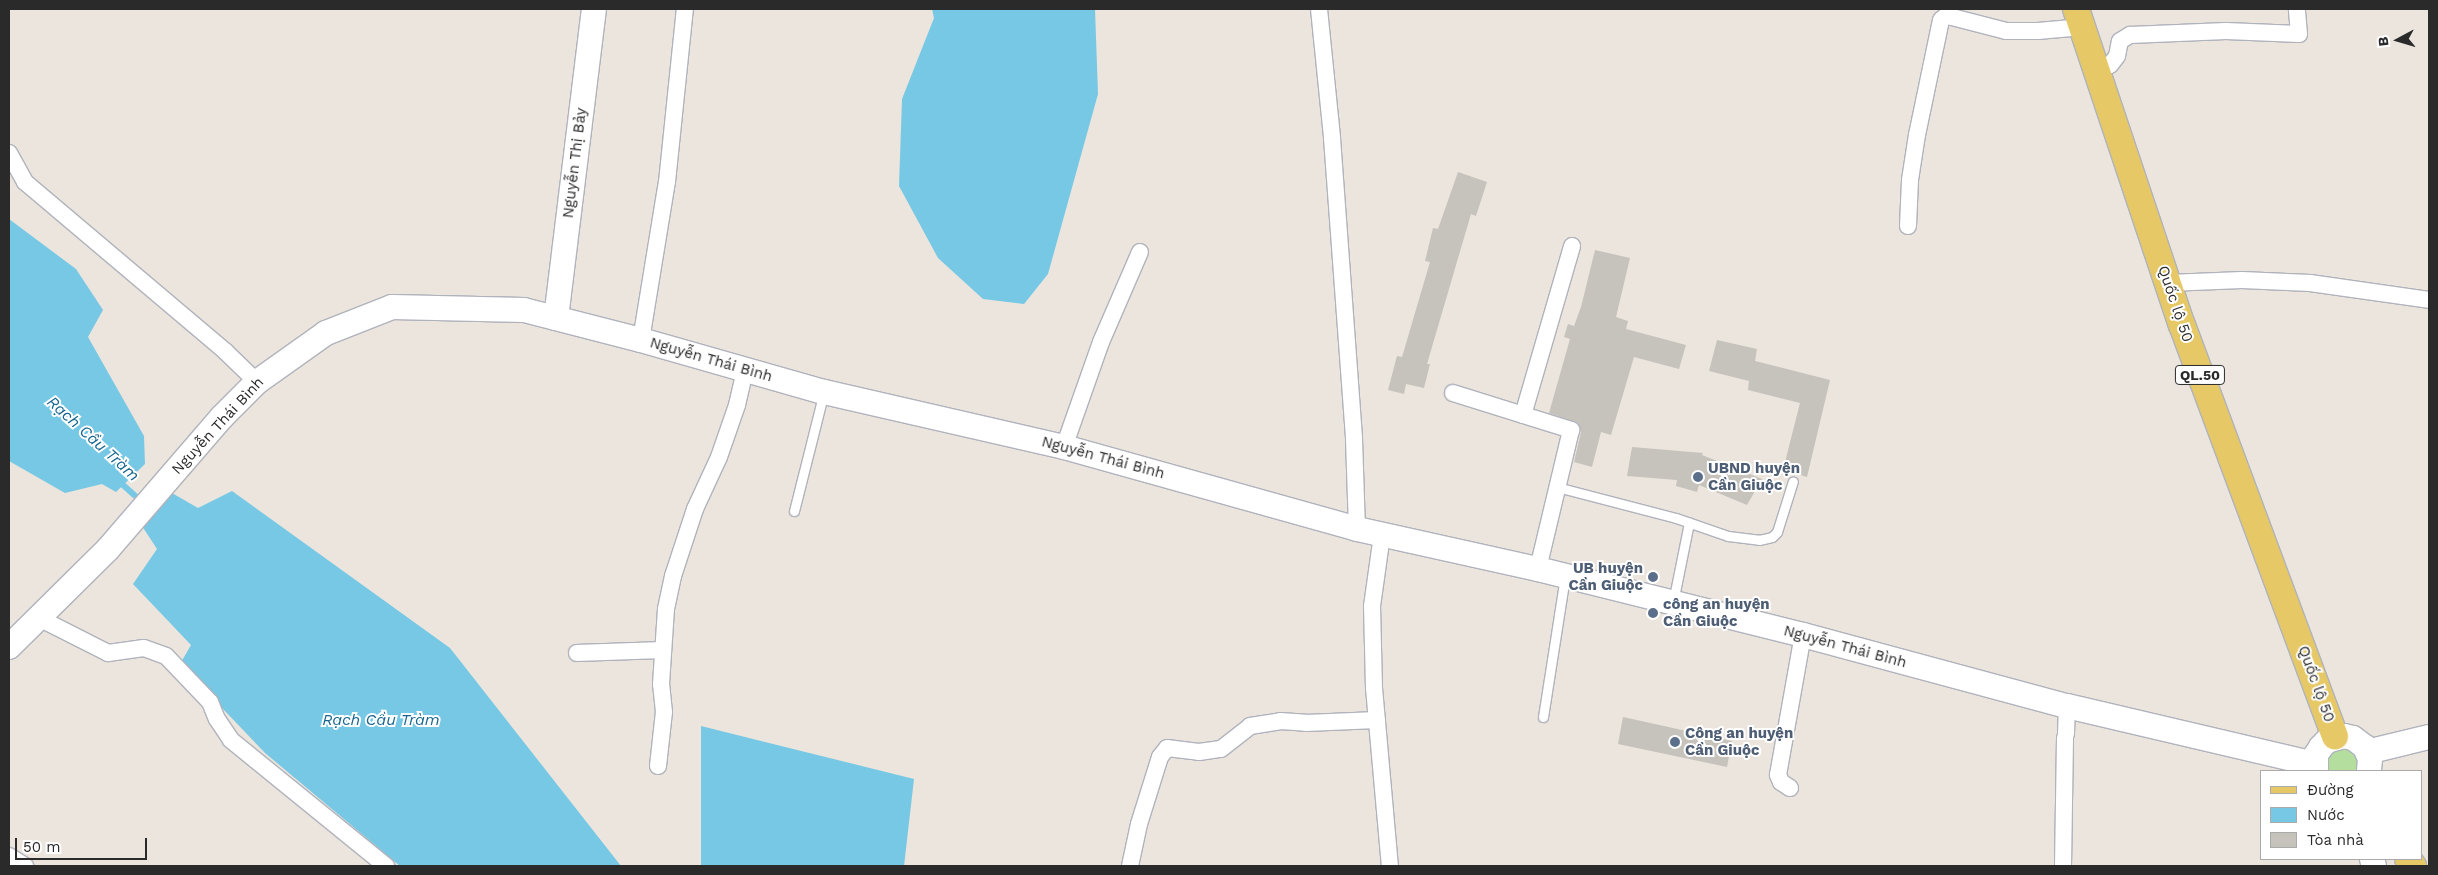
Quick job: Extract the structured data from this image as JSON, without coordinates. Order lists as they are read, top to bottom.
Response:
{
  "streets": {
    "main road": ["Quốc lộ 50", "QL.50"],
    "street": ["Nguyễn Thị Bảy", "Nguyễn Thái Bình"]
  },
  "crossings": [
    ["Nguyễn Thị Bảy", "Nguyễn Thái Bình"]
  ],
  "water": ["Rạch Cầu Tràm"],
  "places": [
    "UBND huyện Cần Giuộc",
    "UB huyện Cần Giuộc",
    "công an huyện Cần Giuộc",
    "Công an huyện Cần Giuộc"
  ],
  "legend": ["Đường", "Nước", "Tòa nhà"],
  "scale_bar": "50 m",
  "north": "left"
}
